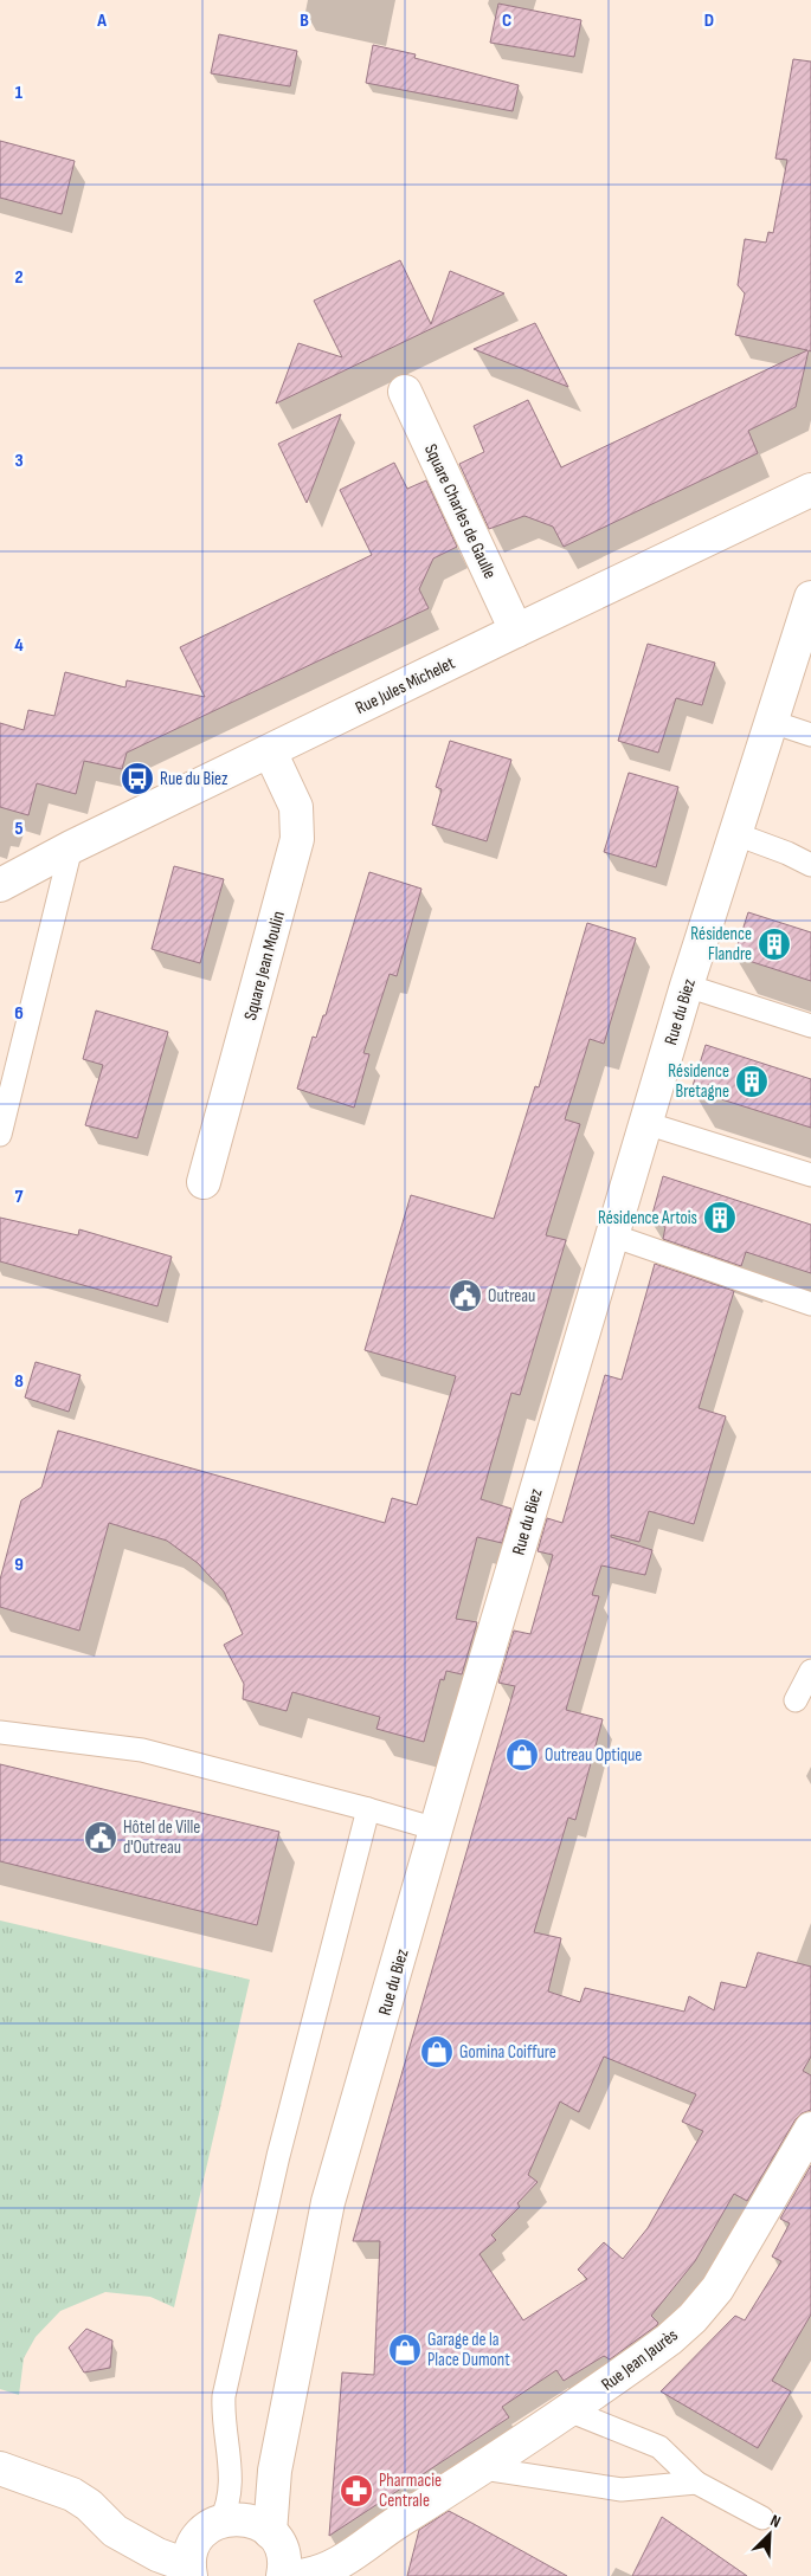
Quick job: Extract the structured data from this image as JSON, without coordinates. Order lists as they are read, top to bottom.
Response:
{
  "streets": {
    "street": [
      "Square Charles de Gaulle",
      "Rue Jules Michelet",
      "Square Jean Moulin",
      "Rue du Biez",
      "Rue Jean Jaurès"
    ]
  },
  "crossings": [
    ["Square Charles de Gaulle", "Rue Jules Michelet"],
    ["Rue Jules Michelet", "Square Jean Moulin"]
  ],
  "places": {
    "bus stop": ["Rue du Biez"],
    "building": ["Résidence Flandre", "Résidence Bretagne", "Résidence Artois"],
    "public building": ["Outreau", "Hôtel de Ville d'Outreau"],
    "shop": ["Outreau Optique", "Gomina Coiffure", "Garage de la Place Dumont"],
    "pharmacy": ["Pharmacie Centrale"]
  },
  "north": "top right",
  "grid": {
    "columns": [
      "A",
      "B",
      "C",
      "D"
    ],
    "rows": [
      "1",
      "2",
      "3",
      "4",
      "5",
      "6",
      "7",
      "8",
      "9"
    ]
  }
}
